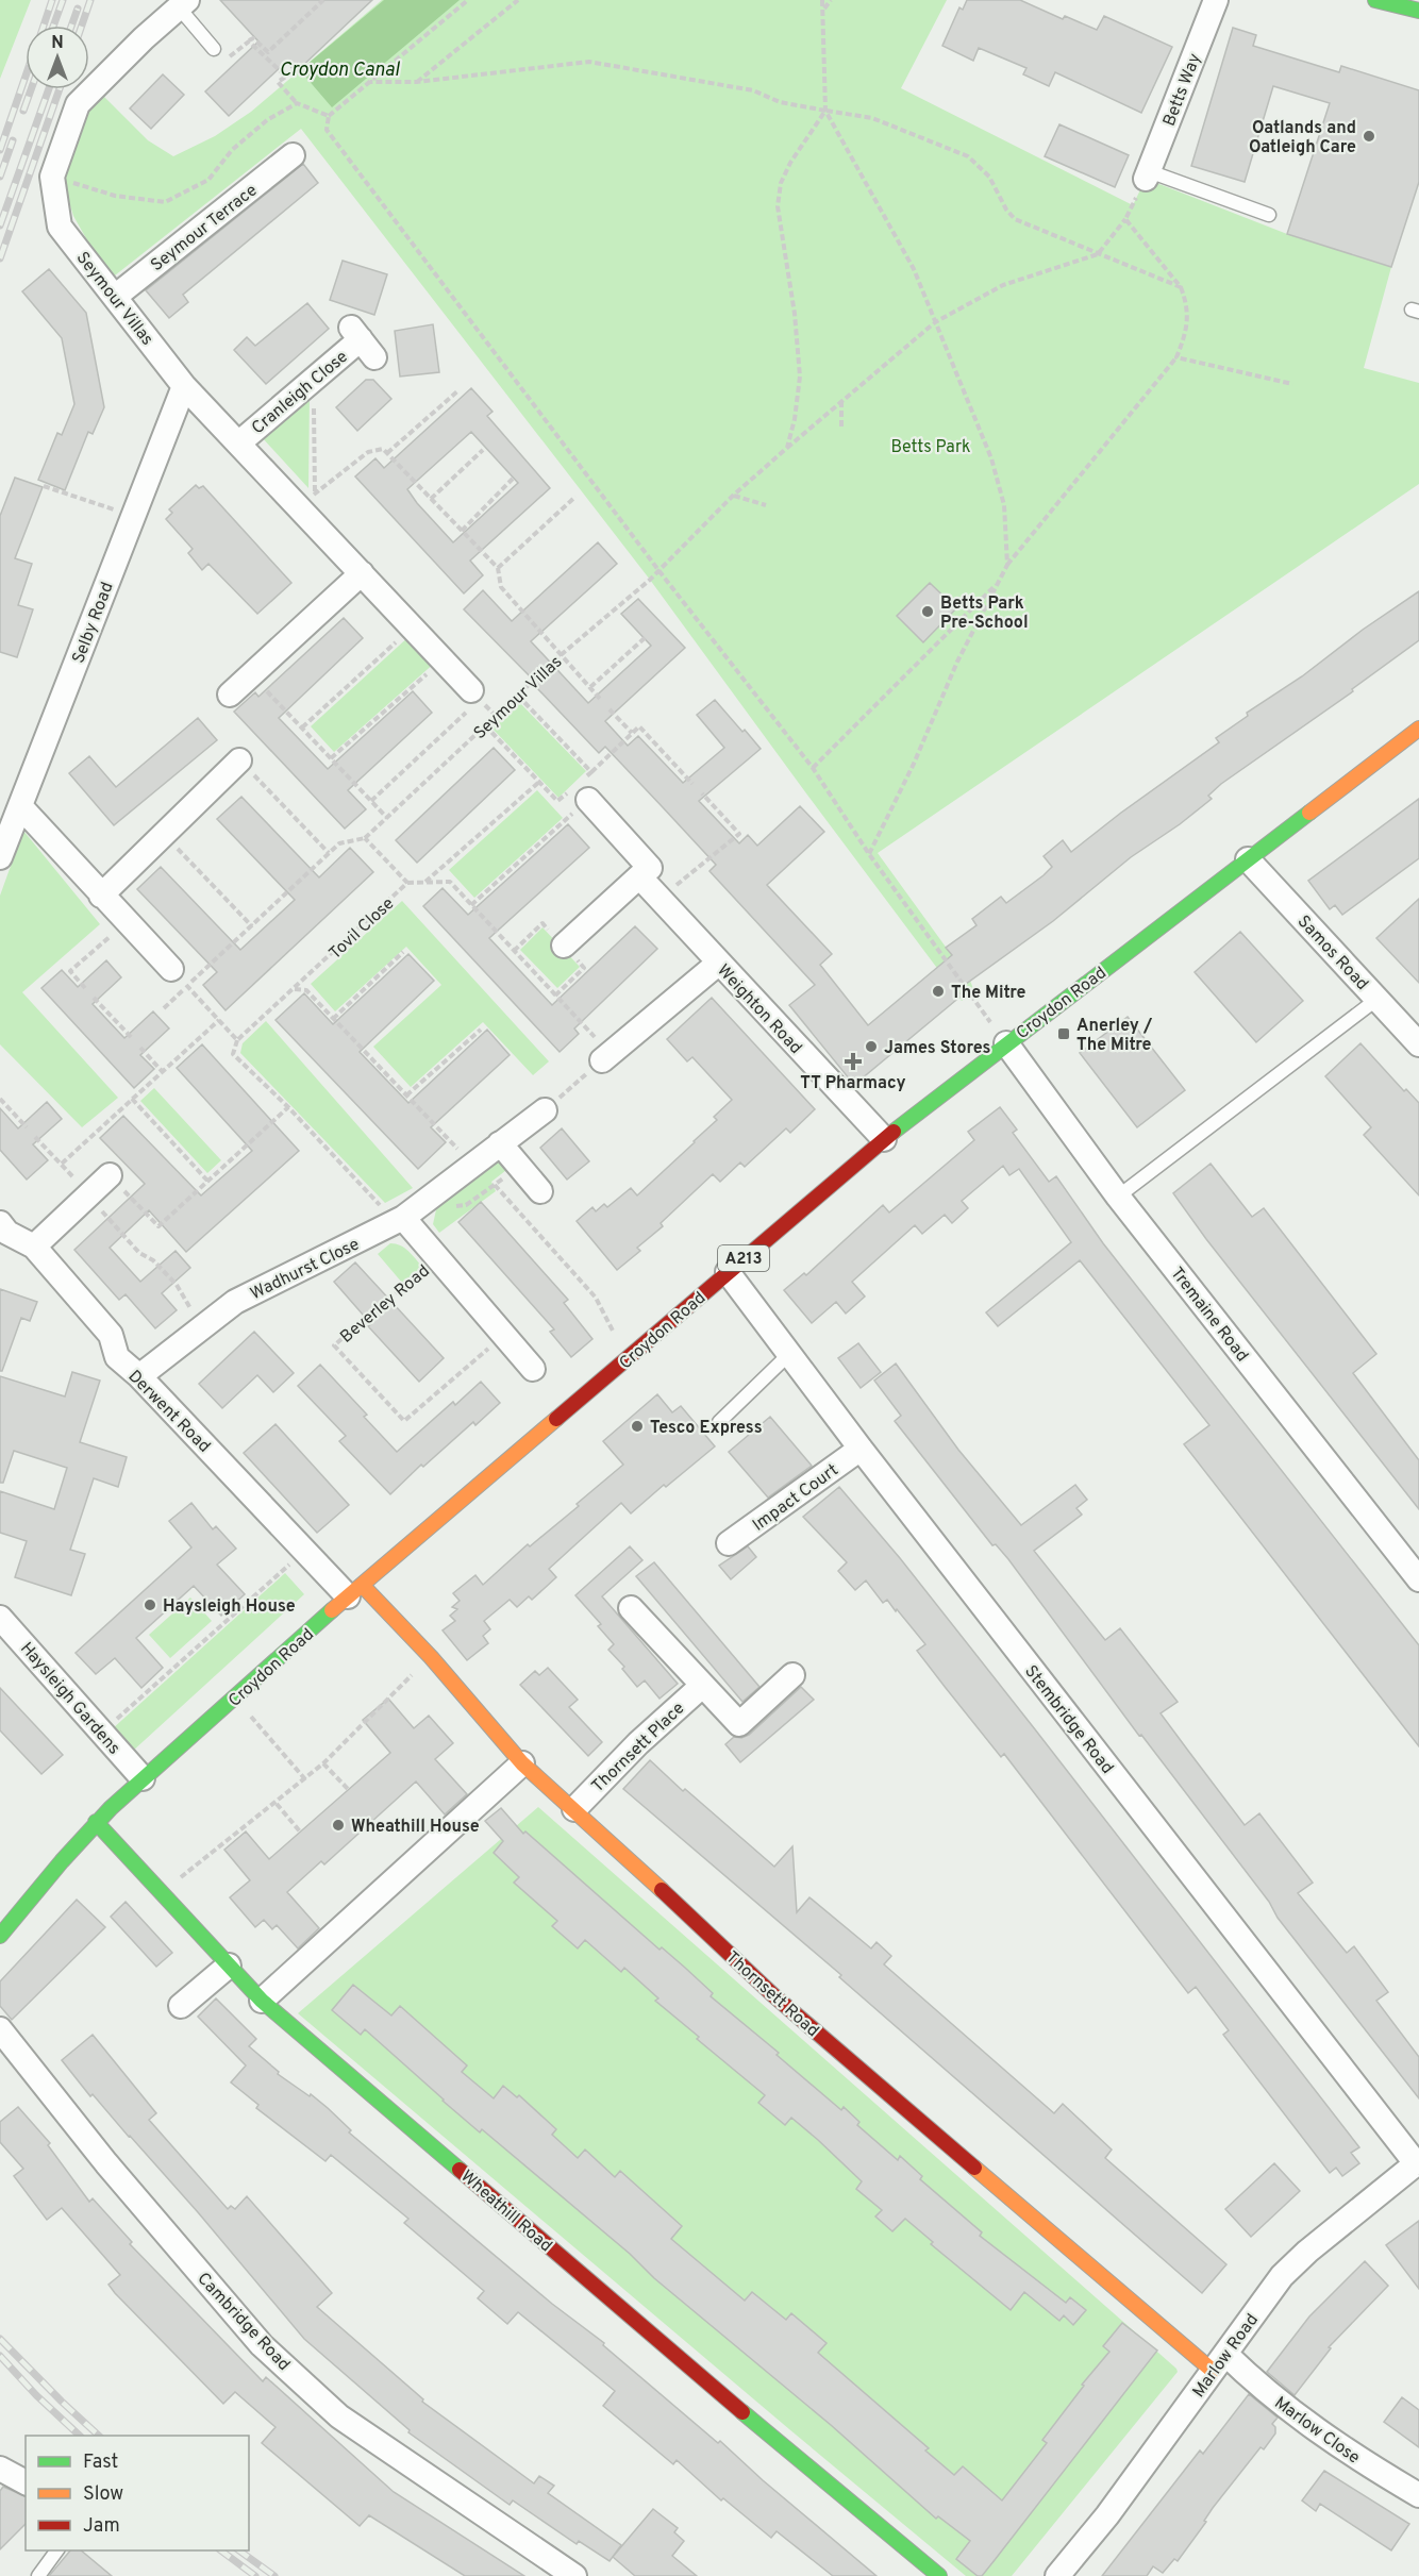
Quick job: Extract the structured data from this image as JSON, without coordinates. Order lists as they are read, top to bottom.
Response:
{
  "streets": {
    "street": [
      "Betts Way",
      "Seymour Terrace",
      "Seymour Villas",
      "Cranleigh Close",
      "Selby Road",
      "Samos Road",
      "Croydon Road",
      "Weighton Road",
      "A213",
      "Wadhurst Close",
      "Beverley Road",
      "Tremaine Road",
      "Derwent Road",
      "Impact Court",
      "Haysleigh Gardens",
      "Stembridge Road",
      "Thornsett Place",
      "Thornsett Road",
      "Wheathill Road",
      "Cambridge Road",
      "Marlow Road",
      "Marlow Close"
    ],
    "path": ["Tovil Close"]
  },
  "crossings": [
    ["Seymour Terrace", "Seymour Villas"],
    ["Seymour Villas", "Cranleigh Close"],
    ["Seymour Villas", "Selby Road"],
    ["Seymour Villas", "Tovil Close"],
    ["Samos Road", "Croydon Road"],
    ["Croydon Road", "Weighton Road"],
    ["Croydon Road", "Tremaine Road"],
    ["Croydon Road", "Derwent Road"],
    ["Croydon Road", "Haysleigh Gardens"],
    ["Croydon Road", "Stembridge Road"],
    ["Croydon Road", "Thornsett Road"],
    ["Croydon Road", "Wheathill Road"],
    ["Wadhurst Close", "Beverley Road"],
    ["Wadhurst Close", "Derwent Road"],
    ["Derwent Road", "Thornsett Road"],
    ["Impact Court", "Stembridge Road"],
    ["Stembridge Road", "Marlow Road"],
    ["Thornsett Place", "Thornsett Road"],
    ["Thornsett Road", "Marlow Road"],
    ["Thornsett Road", "Marlow Close"],
    ["Marlow Road", "Marlow Close"]
  ],
  "water": ["Croydon Canal"],
  "parks": ["Betts Park"],
  "places": {
    "other": [
      "Oatlands and Oatleigh Care",
      "Betts Park Pre-School",
      "The Mitre",
      "James Stores",
      "Tesco Express",
      "Haysleigh House",
      "Wheathill House"
    ],
    "transit": ["Anerley / The Mitre"],
    "health": ["TT Pharmacy"]
  },
  "legend": ["Fast", "Slow", "Jam"],
  "north": "top"
}
